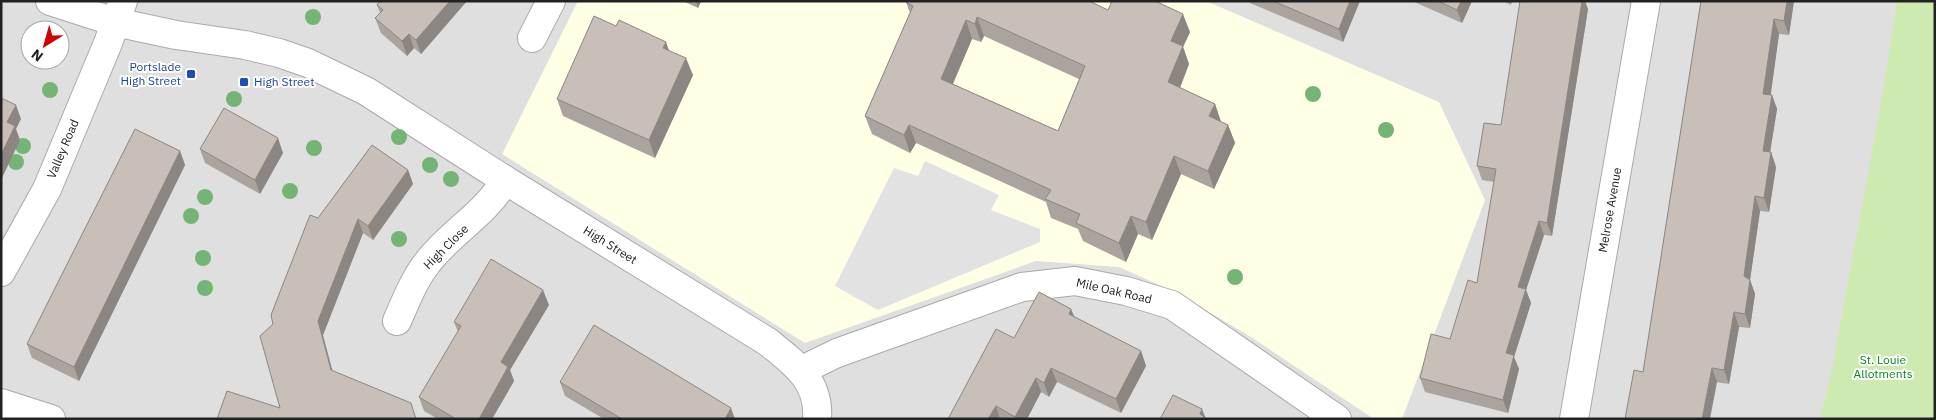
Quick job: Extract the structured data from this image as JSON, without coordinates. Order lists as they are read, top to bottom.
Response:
{
  "streets": {
    "street": [
      "Valley Road",
      "Melrose Avenue",
      "High Street",
      "High Close",
      "Mile Oak Road"
    ]
  },
  "crossings": [
    ["Valley Road", "High Street"],
    ["High Street", "High Close"],
    ["High Street", "Mile Oak Road"]
  ],
  "parks": ["St. Louie Allotments"],
  "places": {
    "transit": ["Portslade High Street", "High Street"]
  },
  "north": "bottom left"
}
